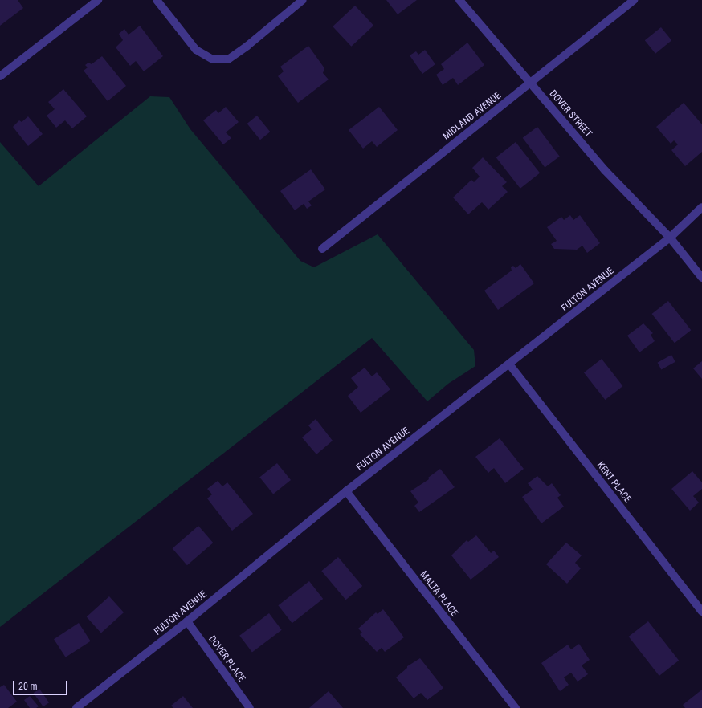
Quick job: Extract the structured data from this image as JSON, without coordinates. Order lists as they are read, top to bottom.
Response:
{
  "streets": {
    "street": [
      "DOVER STREET",
      "MIDLAND AVENUE",
      "FULTON AVENUE",
      "KENT PLACE",
      "MALTA PLACE",
      "DOVER PLACE"
    ]
  },
  "crossings": [
    ["DOVER STREET", "MIDLAND AVENUE"],
    ["DOVER STREET", "FULTON AVENUE"],
    ["FULTON AVENUE", "KENT PLACE"],
    ["FULTON AVENUE", "MALTA PLACE"],
    ["FULTON AVENUE", "DOVER PLACE"]
  ],
  "scale_bar": "20 m"
}
